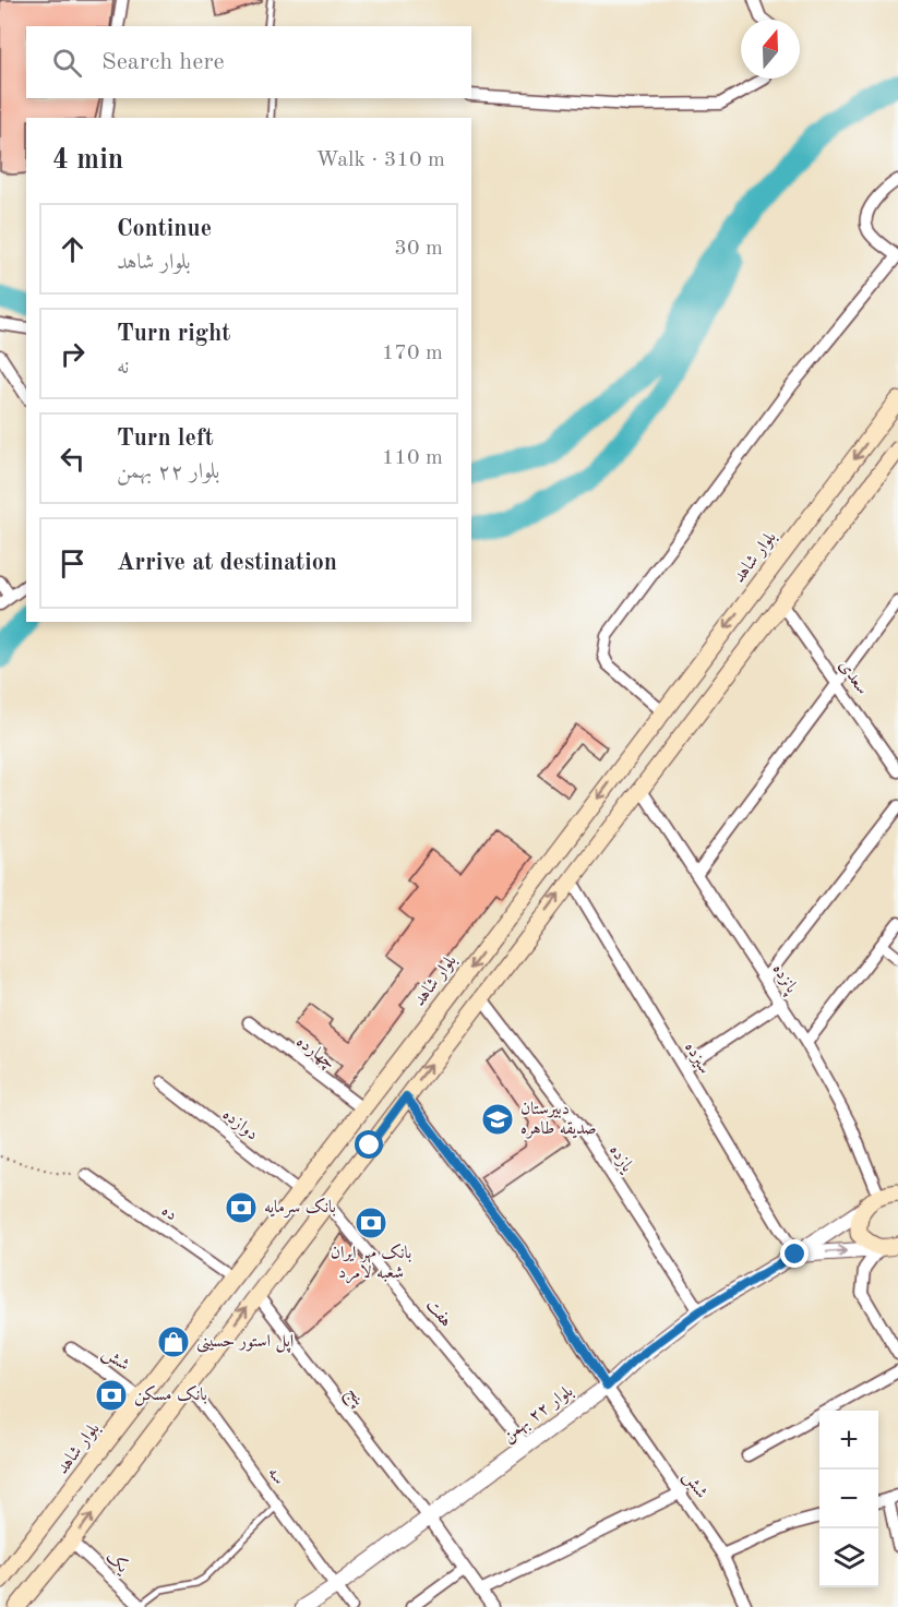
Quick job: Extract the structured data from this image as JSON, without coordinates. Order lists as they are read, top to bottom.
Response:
{
  "streets": {
    "main road": ["بلوار شاهد"],
    "street": [
      "سعدی",
      "پانزده",
      "چهارده",
      "سیزده",
      "دوازده",
      "یازده",
      "ده",
      "هفت",
      "شش",
      "پنج",
      "بلوار ۲۲ بهمن",
      "سه",
      "یک"
    ]
  },
  "crossings": [
    ["بلوار شاهد", "چهارده"],
    ["بلوار شاهد", "دوازده"],
    ["بلوار شاهد", "ده"],
    ["بلوار شاهد", "شش"],
    ["سیزده", "بلوار ۲۲ بهمن"],
    ["یازده", "بلوار ۲۲ بهمن"],
    ["هفت", "بلوار ۲۲ بهمن"],
    ["شش", "بلوار ۲۲ بهمن"],
    ["پنج", "بلوار ۲۲ بهمن"],
    ["بلوار ۲۲ بهمن", "سه"]
  ],
  "places": {
    "school or university": ["دبیرستان صدیقه طاهره"],
    "bank": ["بانک سرمایه", "بانک مهر ایران شعبه لامرد", "بانک مسکن"],
    "shop": ["اپل استور حسینی"]
  },
  "north": "top",
  "page": {
    "search": "Search here",
    "heading": ["4 min", "Walk · 310 m"],
    "list": [
      ["Continue", "بلوار شاهد", "30 m"],
      ["Turn right", "نه", "170 m"],
      ["Turn left", "بلوار ۲۲ بهمن", "110 m"],
      "Arrive at destination"
    ],
    "map_buttons": ["+", "−"]
  }
}
